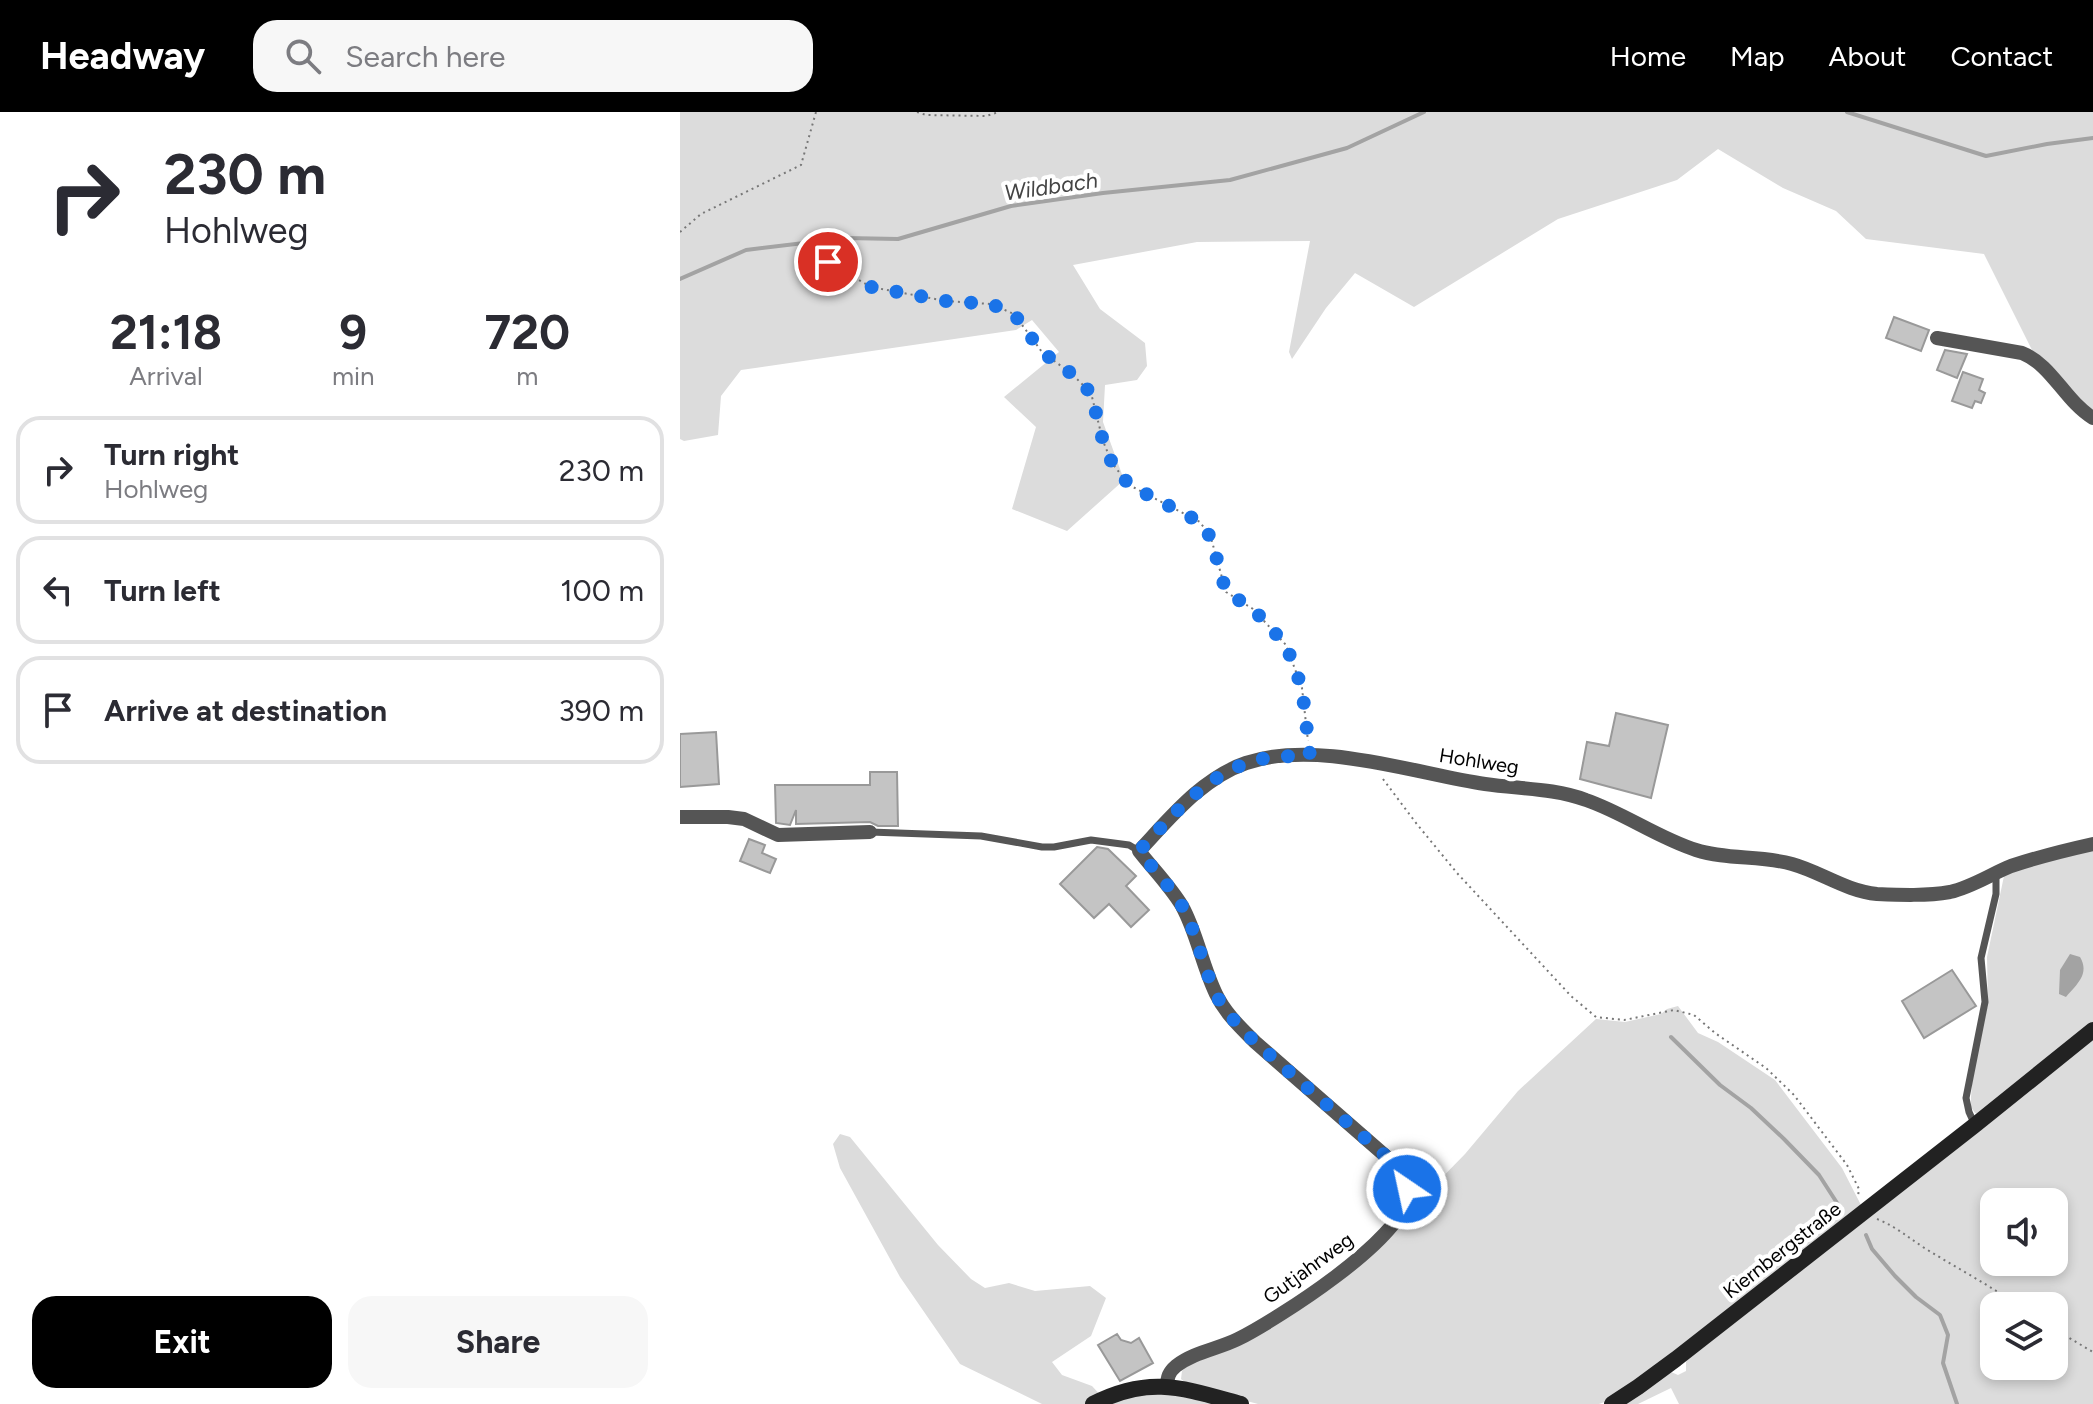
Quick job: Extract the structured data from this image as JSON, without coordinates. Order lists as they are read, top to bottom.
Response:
{
  "streets": {
    "street": ["Hohlweg", "Kiernbergstraße", "Gutjahrweg"]
  },
  "crossings": [
    ["Hohlweg", "Gutjahrweg"]
  ],
  "water": ["Wildbach"],
  "page": {
    "header": "Headway",
    "search": "Search here",
    "nav": [
      "Home",
      "Map",
      "About",
      "Contact"
    ],
    "turn": ["230 m", "Hohlweg"],
    "eta": [
      "21:18",
      "Arrival",
      "9",
      "min",
      "720",
      "m"
    ],
    "list": [
      {
        "name": "Turn right",
        "note": "Hohlweg",
        "value": "230 m"
      },
      {
        "name": "Turn left",
        "value": "100 m"
      },
      {
        "name": "Arrive at destination",
        "value": "390 m"
      }
    ],
    "buttons": ["Exit", "Share"]
  }
}
